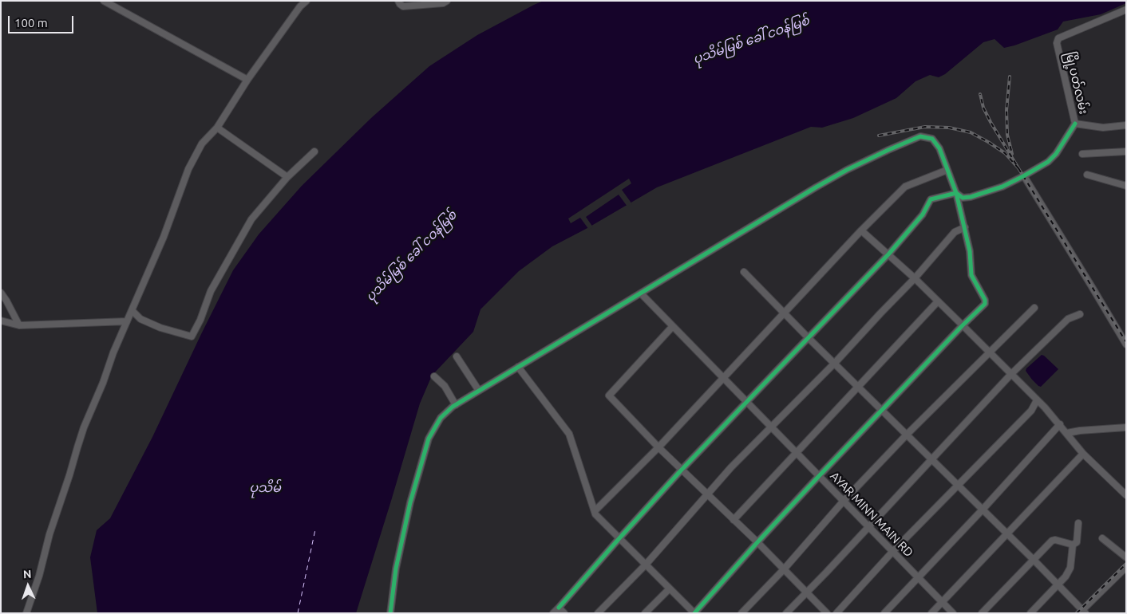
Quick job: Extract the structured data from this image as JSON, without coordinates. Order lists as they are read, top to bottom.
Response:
{
  "streets": {
    "street": ["မြို့ပတ်လမ်း", "AYAR MINN MAIN RD"]
  },
  "water": ["ပုသိမ်မြစ် ခေါ် ငဝန်မြစ်", "ပုသိမ်"],
  "scale_bar": "100 m",
  "north": "top"
}
